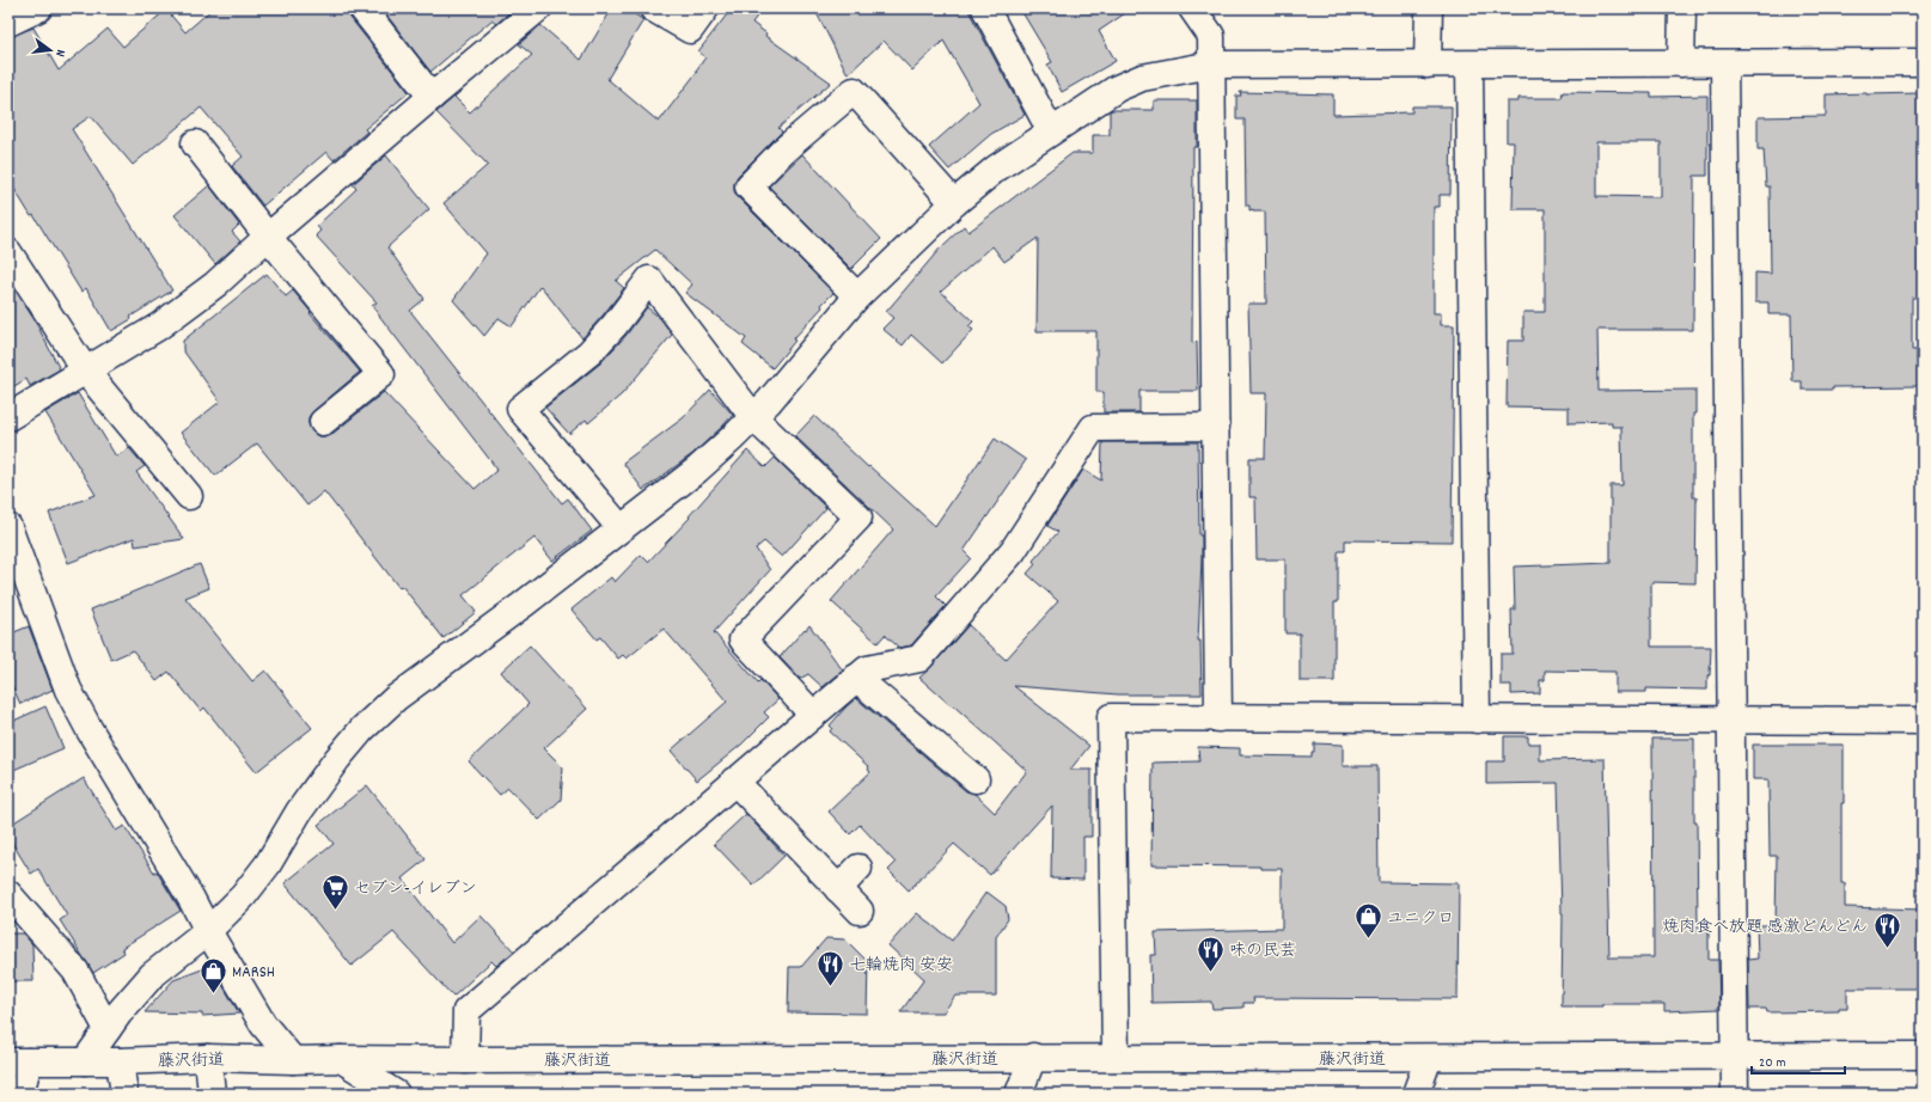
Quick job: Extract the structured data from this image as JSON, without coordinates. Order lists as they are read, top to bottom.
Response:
{
  "streets": {
    "main road": ["藤沢街道"]
  },
  "places": {
    "supermarket": ["セブン-イレブン"],
    "shop": ["ユニクロ", "MARSH"],
    "restaurant": ["焼肉食べ放題 感激どんどん", "味の民芸", "七輪焼肉 安安"]
  },
  "scale_bar": "20 m",
  "north": "right"
}
